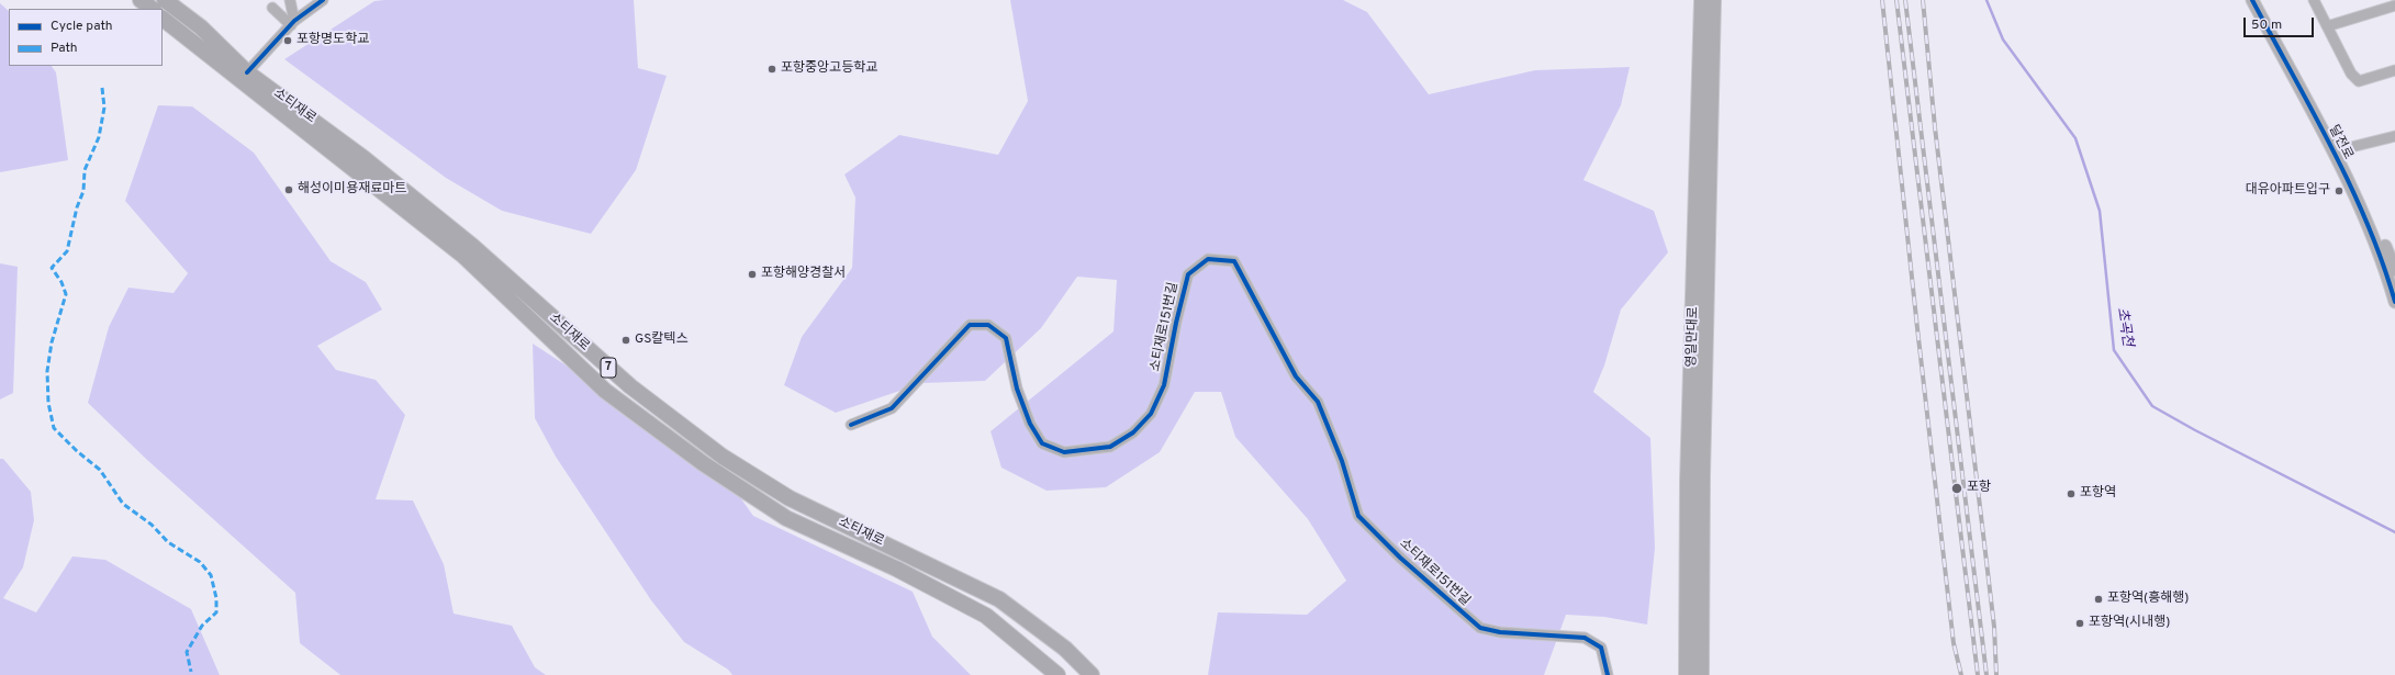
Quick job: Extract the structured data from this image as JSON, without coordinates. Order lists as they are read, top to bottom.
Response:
{
  "streets": {
    "highway": ["영일만대로"],
    "main road": ["소티재로", "7"],
    "street": ["달전로", "소티재로151번길"]
  },
  "water": ["초곡천"],
  "places": [
    "포항명도학교",
    "포항중앙고등학교",
    "해성이미용재료마트",
    "대유아파트입구",
    "포항해양경찰서",
    "GS칼텍스",
    "포항",
    "포항역",
    "포항역(흥해행)",
    "포항역(시내행)"
  ],
  "legend": ["Cycle path", "Path"],
  "scale_bar": "50 m"
}
